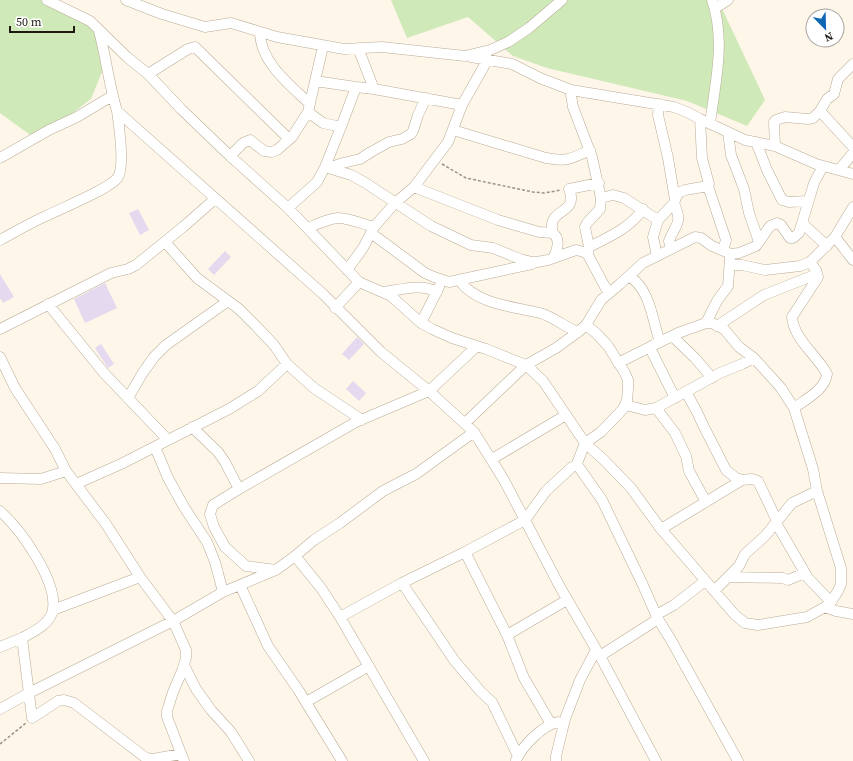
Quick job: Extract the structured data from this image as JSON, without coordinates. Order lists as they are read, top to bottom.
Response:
{
  "scale_bar": "50 m",
  "north": "bottom right"
}
